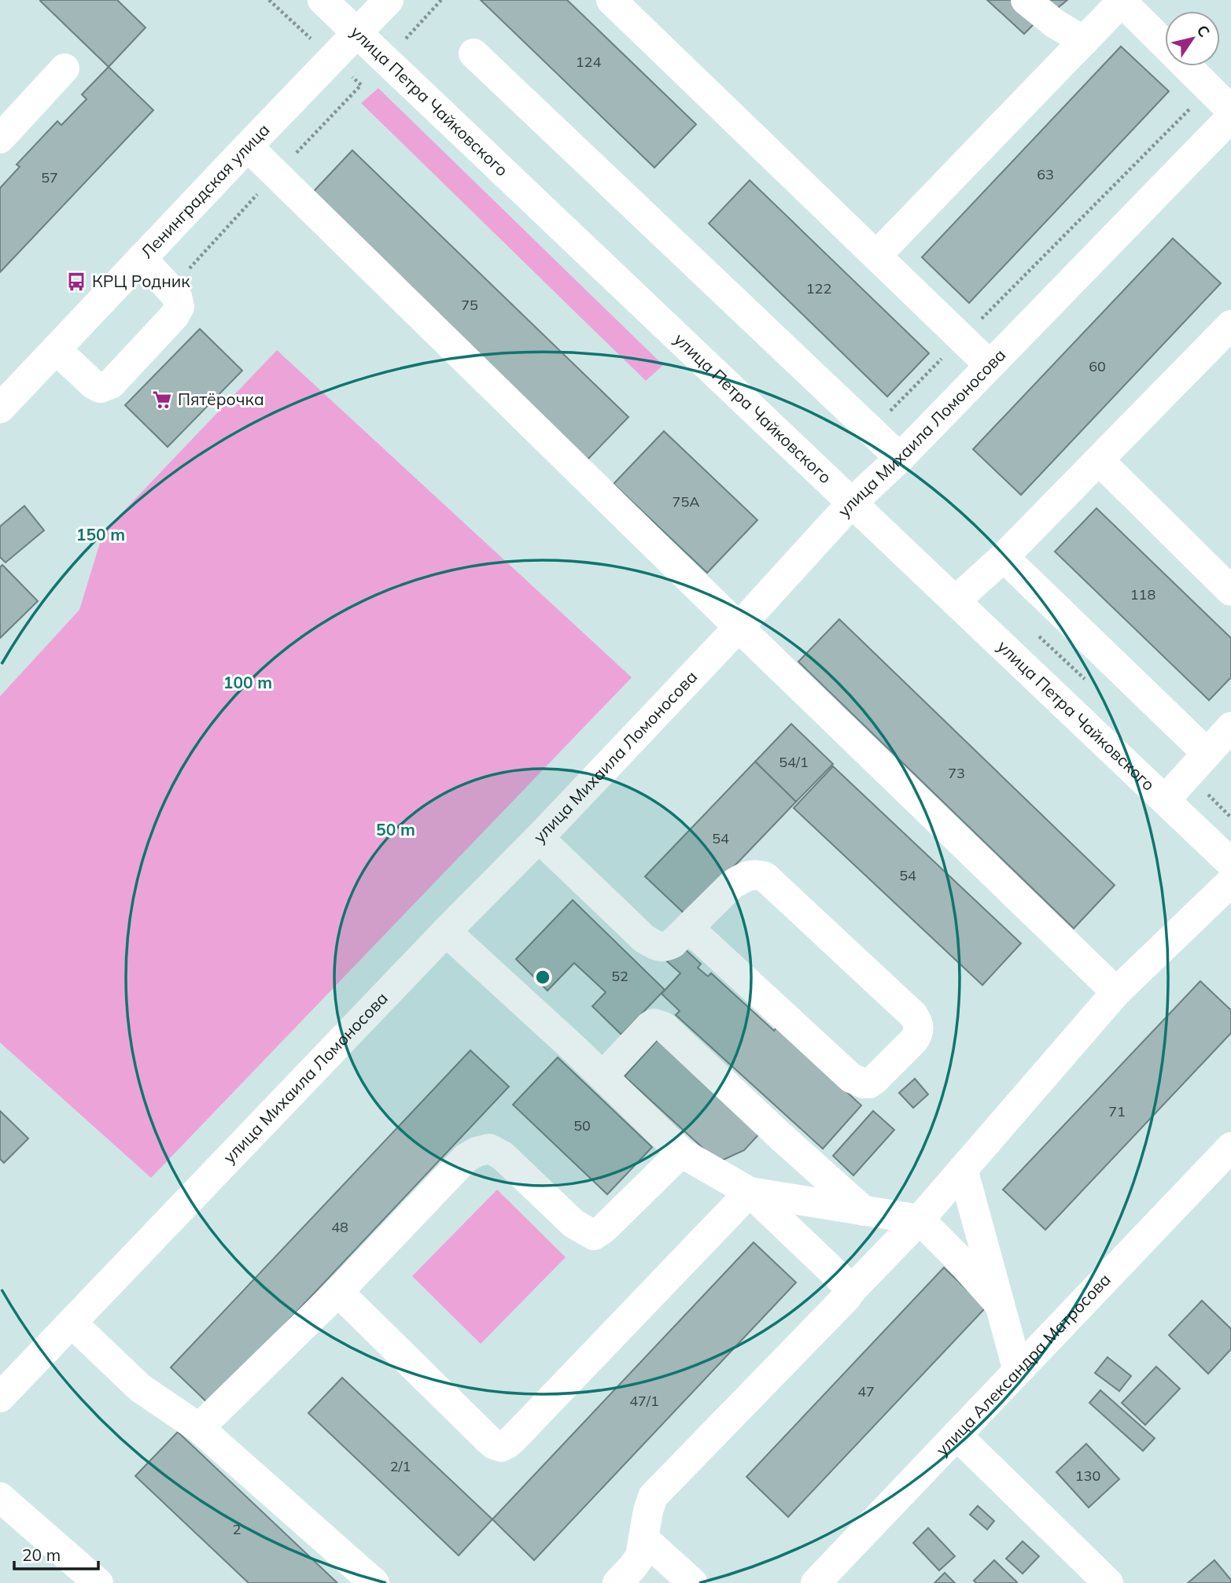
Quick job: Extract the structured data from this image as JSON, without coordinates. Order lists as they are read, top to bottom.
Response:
{
  "streets": {
    "street": [
      "улица Петра Чайковского",
      "Ленинградская улица",
      "улица Михаила Ломоносова",
      "улица Александра Матросова"
    ]
  },
  "crossings": [
    ["улица Петра Чайковского", "Ленинградская улица"],
    ["улица Петра Чайковского", "улица Михаила Ломоносова"]
  ],
  "places": {
    "bus stop": ["КРЦ Родник"],
    "supermarket": ["Пятёрочка"]
  },
  "house_numbers": [
    "124",
    "63",
    "57",
    "122",
    "75",
    "60",
    "75А",
    "118",
    "54/1",
    "73",
    "54",
    "54",
    "52",
    "71",
    "50",
    "48",
    "47",
    "47/1",
    "2/1",
    "130",
    "2"
  ],
  "scale_bar": "20 m",
  "north": "top right",
  "rings": ["150 m", "100 m", "50 m"]
}
